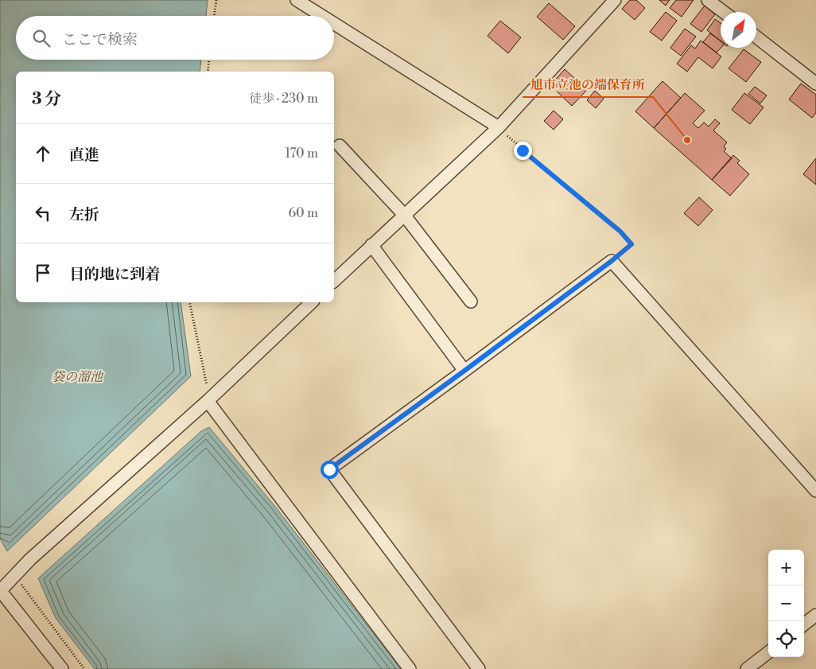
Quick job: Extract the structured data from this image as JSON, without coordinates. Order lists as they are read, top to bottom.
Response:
{
  "water": ["袋の溜池"],
  "places": ["旭市立池の端保育所"],
  "north": "top right",
  "page": {
    "search": "ここで検索",
    "heading": ["3 分", "徒歩 · 230 m"],
    "list": [
      ["直進", "170 m"],
      ["左折", "60 m"],
      "目的地に到着"
    ],
    "map_buttons": ["+", "−"]
  }
}
